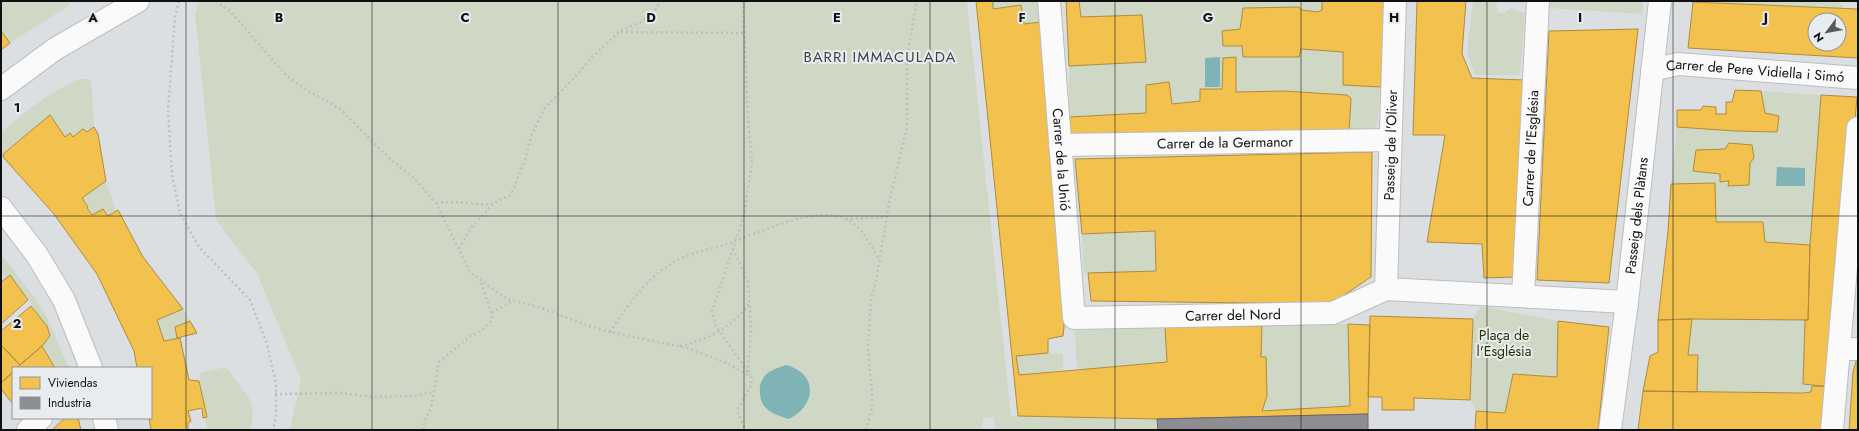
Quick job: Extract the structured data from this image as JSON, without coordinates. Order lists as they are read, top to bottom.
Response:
{
  "streets": {
    "street": [
      "Carrer de Pere Vidiella i Simó",
      "Carrer de la Germanor",
      "Passeig de l'Oliver",
      "Carrer de l'Església",
      "Carrer de la Unió",
      "Passeig dels Plàtans",
      "Carrer del Nord"
    ]
  },
  "crossings": [
    ["Carrer de Pere Vidiella i Simó", "Passeig dels Plàtans"],
    ["Carrer de la Germanor", "Passeig de l'Oliver"],
    ["Carrer de la Germanor", "Carrer de la Unió"],
    ["Passeig de l'Oliver", "Carrer del Nord"],
    ["Carrer de la Unió", "Carrer del Nord"]
  ],
  "districts": ["BARRI IMMACULADA"],
  "parks": ["Plaça de l'Església"],
  "legend": ["Viviendas", "Industria"],
  "north": "bottom left",
  "grid": {
    "columns": [
      "A",
      "B",
      "C",
      "D",
      "E",
      "F",
      "G",
      "H",
      "I",
      "J"
    ],
    "rows": ["1", "2"]
  }
}
